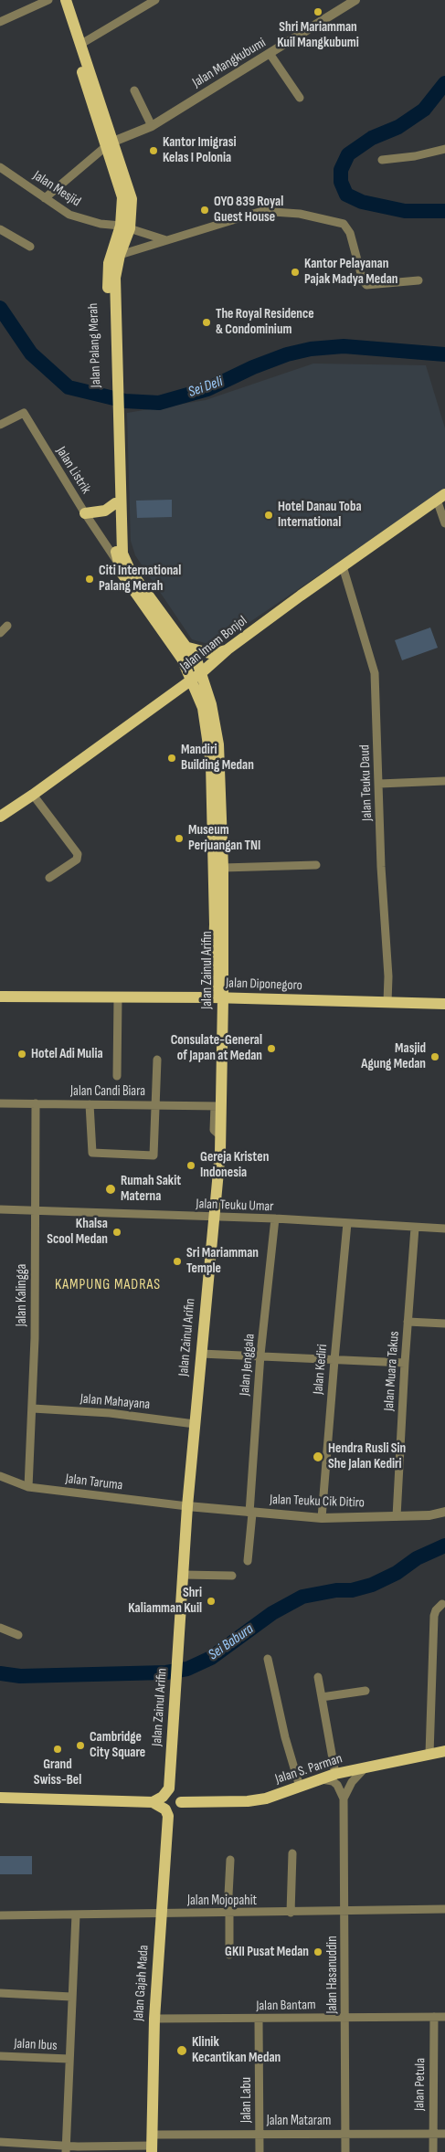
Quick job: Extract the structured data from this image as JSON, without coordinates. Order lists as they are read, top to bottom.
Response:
{
  "streets": {
    "main road": [
      "Jalan Palang Merah",
      "Jalan Imam Bonjol",
      "Jalan Zainul Arifin",
      "Jalan Diponegoro",
      "Jalan S. Parman",
      "Jalan Gajah Mada"
    ],
    "street": [
      "Jalan Mangkubumi",
      "Jalan Mesjid",
      "Jalan Listrik",
      "Jalan Teuku Daud",
      "Jalan Candi Biara",
      "Jalan Teuku Umar",
      "Jalan Kalingga",
      "Jalan Jenggala",
      "Jalan Kediri",
      "Jalan Muara Takus",
      "Jalan Mahayana",
      "Jalan Taruma",
      "Jalan Teuku Cik Ditiro",
      "Jalan Mojopahit",
      "Jalan Hasanuddin",
      "Jalan Bantam",
      "Jalan Ibus",
      "Jalan Petula",
      "Jalan Labu",
      "Jalan Mataram"
    ]
  },
  "crossings": [
    ["Jalan Mangkubumi", "Jalan Palang Merah"],
    ["Jalan Mesjid", "Jalan Palang Merah"],
    ["Jalan Palang Merah", "Jalan Listrik"],
    ["Jalan Palang Merah", "Jalan Imam Bonjol"],
    ["Jalan Palang Merah", "Jalan Zainul Arifin"],
    ["Jalan Imam Bonjol", "Jalan Teuku Daud"],
    ["Jalan Imam Bonjol", "Jalan Zainul Arifin"],
    ["Jalan Teuku Daud", "Jalan Diponegoro"],
    ["Jalan Zainul Arifin", "Jalan Diponegoro"],
    ["Jalan Zainul Arifin", "Jalan Candi Biara"],
    ["Jalan Zainul Arifin", "Jalan Teuku Umar"],
    ["Jalan Zainul Arifin", "Jalan Mahayana"],
    ["Jalan Zainul Arifin", "Jalan Taruma"],
    ["Jalan Zainul Arifin", "Jalan Teuku Cik Ditiro"],
    ["Jalan Candi Biara", "Jalan Kalingga"],
    ["Jalan Teuku Umar", "Jalan Kalingga"],
    ["Jalan Teuku Umar", "Jalan Jenggala"],
    ["Jalan Teuku Umar", "Jalan Kediri"],
    ["Jalan Teuku Umar", "Jalan Muara Takus"],
    ["Jalan Kalingga", "Jalan Mahayana"],
    ["Jalan Kalingga", "Jalan Taruma"],
    ["Jalan Jenggala", "Jalan Teuku Cik Ditiro"],
    ["Jalan Kediri", "Jalan Teuku Cik Ditiro"],
    ["Jalan Muara Takus", "Jalan Teuku Cik Ditiro"],
    ["Jalan Taruma", "Jalan Teuku Cik Ditiro"],
    ["Jalan Mojopahit", "Jalan Hasanuddin"],
    ["Jalan Mojopahit", "Jalan Gajah Mada"],
    ["Jalan Hasanuddin", "Jalan Bantam"],
    ["Jalan Hasanuddin", "Jalan Mataram"],
    ["Jalan Gajah Mada", "Jalan Bantam"],
    ["Jalan Gajah Mada", "Jalan Mataram"],
    ["Jalan Bantam", "Jalan Petula"],
    ["Jalan Bantam", "Jalan Labu"],
    ["Jalan Petula", "Jalan Mataram"],
    ["Jalan Labu", "Jalan Mataram"]
  ],
  "districts": ["KAMPUNG MADRAS"],
  "water": ["Sei Deli", "Sei Babura"],
  "places": [
    "Shri Mariamman Kuil Mangkubumi",
    "Kantor Imigrasi Kelas I Polonia",
    "OYO 839 Royal Guest House",
    "Kantor Pelayanan Pajak Madya Medan",
    "The Royal Residence & Condominium",
    "Hotel Danau Toba International",
    "Citi International Palang Merah",
    "Mandiri Building Medan",
    "Museum Perjuangan TNI",
    "Consulate-General of Japan at Medan",
    "Hotel Adi Mulia",
    "Masjid Agung Medan",
    "Gereja Kristen Indonesia",
    "Rumah Sakit Materna",
    "Khalsa Scool Medan",
    "Sri Mariamman Temple",
    "Hendra Rusli Sin She Jalan Kediri",
    "Shri Kaliamman Kuil",
    "Cambridge City Square",
    "Grand Swiss-Bel",
    "GKII Pusat Medan",
    "Klinik Kecantikan Medan"
  ]
}
